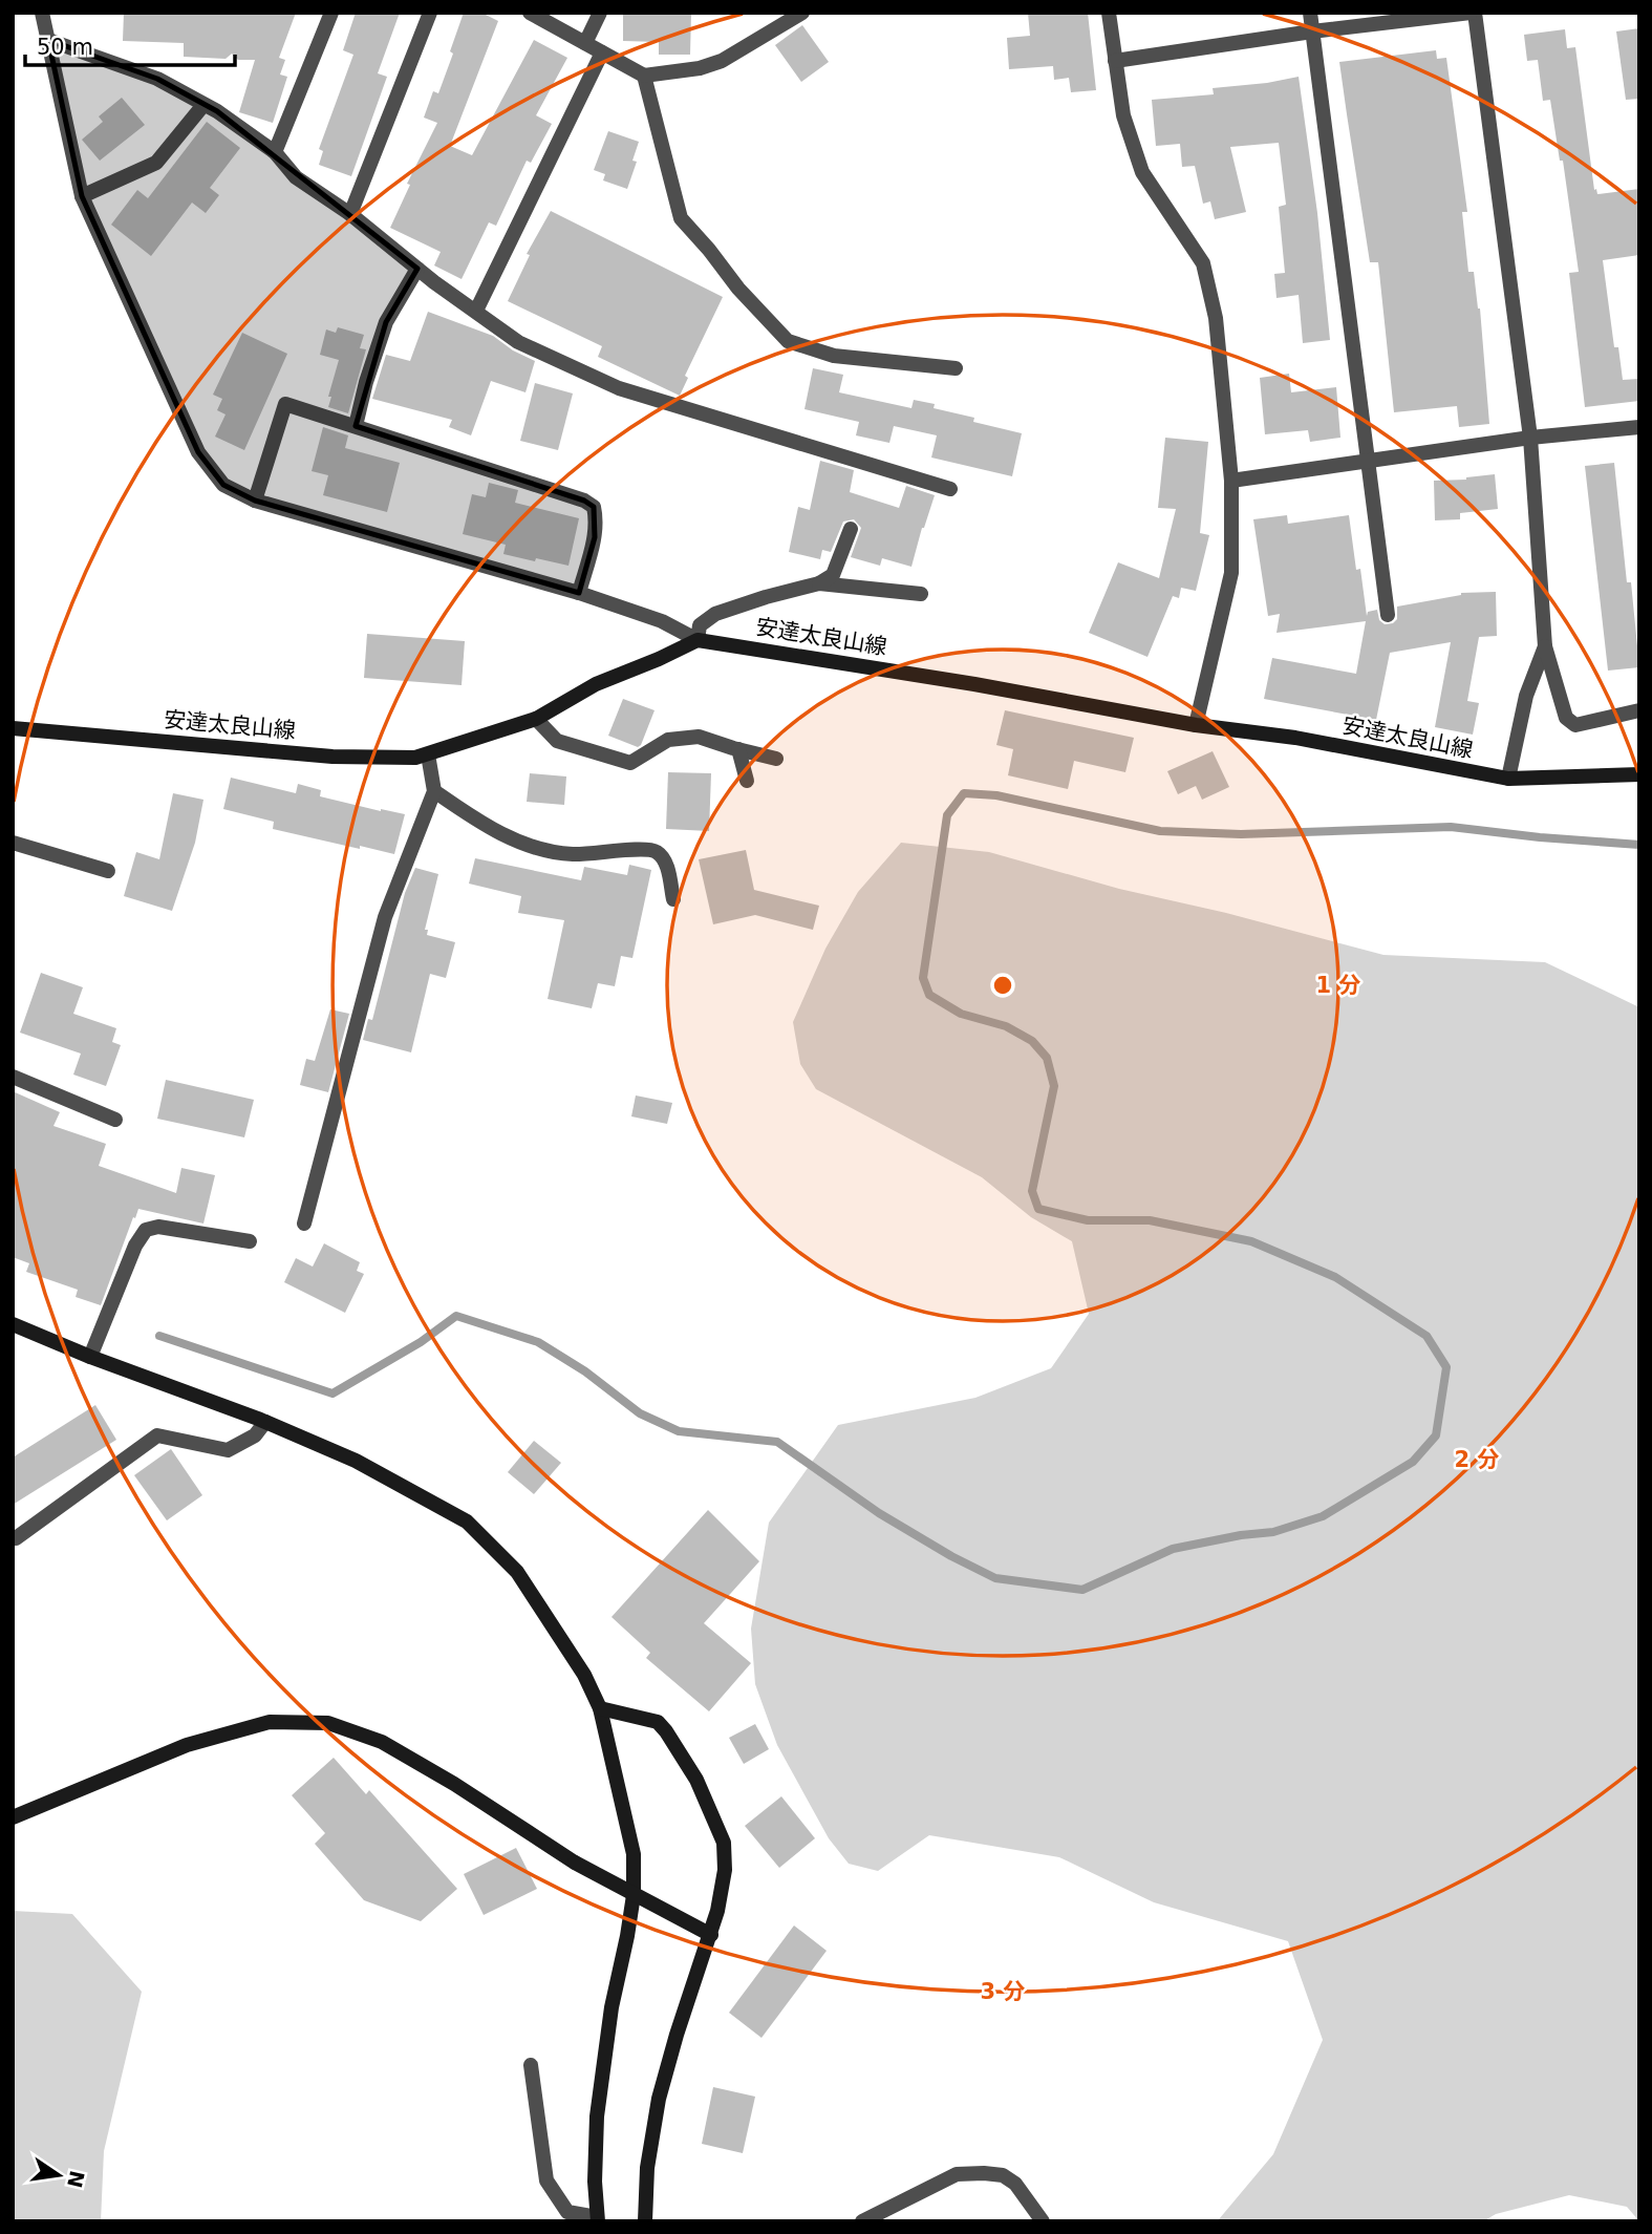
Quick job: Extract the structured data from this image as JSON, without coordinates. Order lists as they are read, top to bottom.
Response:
{
  "streets": {
    "street": ["安達太良山線"]
  },
  "scale_bar": "50 m",
  "north": "right",
  "rings": ["1 分", "2 分", "3 分"]
}
